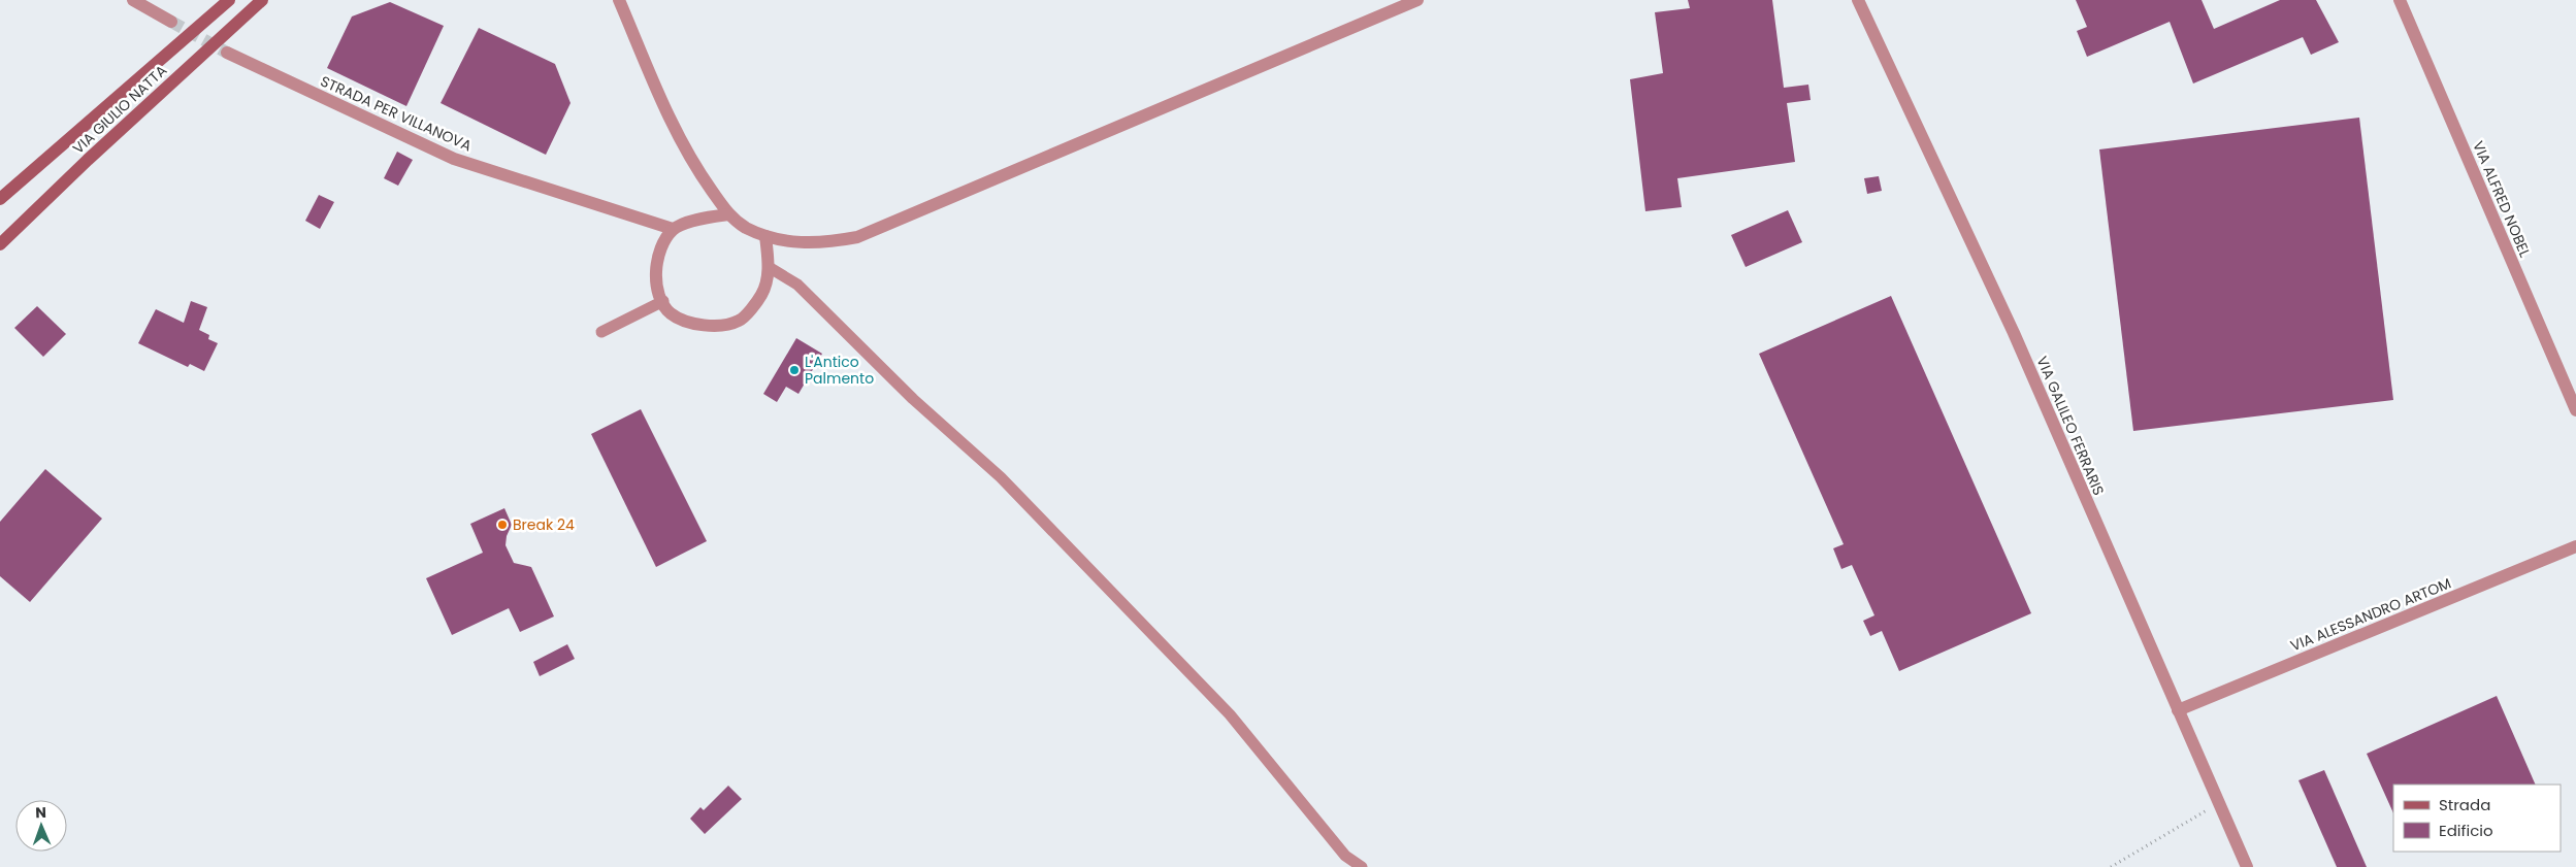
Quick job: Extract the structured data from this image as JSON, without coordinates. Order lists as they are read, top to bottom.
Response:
{
  "streets": {
    "main road": ["VIA GIULIO NATTA"],
    "street": [
      "STRADA PER VILLANOVA",
      "VIA ALFRED NOBEL",
      "VIA GALILEO FERRARIS",
      "VIA ALESSANDRO ARTOM"
    ]
  },
  "crossings": [
    ["VIA GALILEO FERRARIS", "VIA ALESSANDRO ARTOM"]
  ],
  "places": ["L'Antico Palmento", "Break 24"],
  "legend": ["Strada", "Edificio"],
  "north": "top"
}
